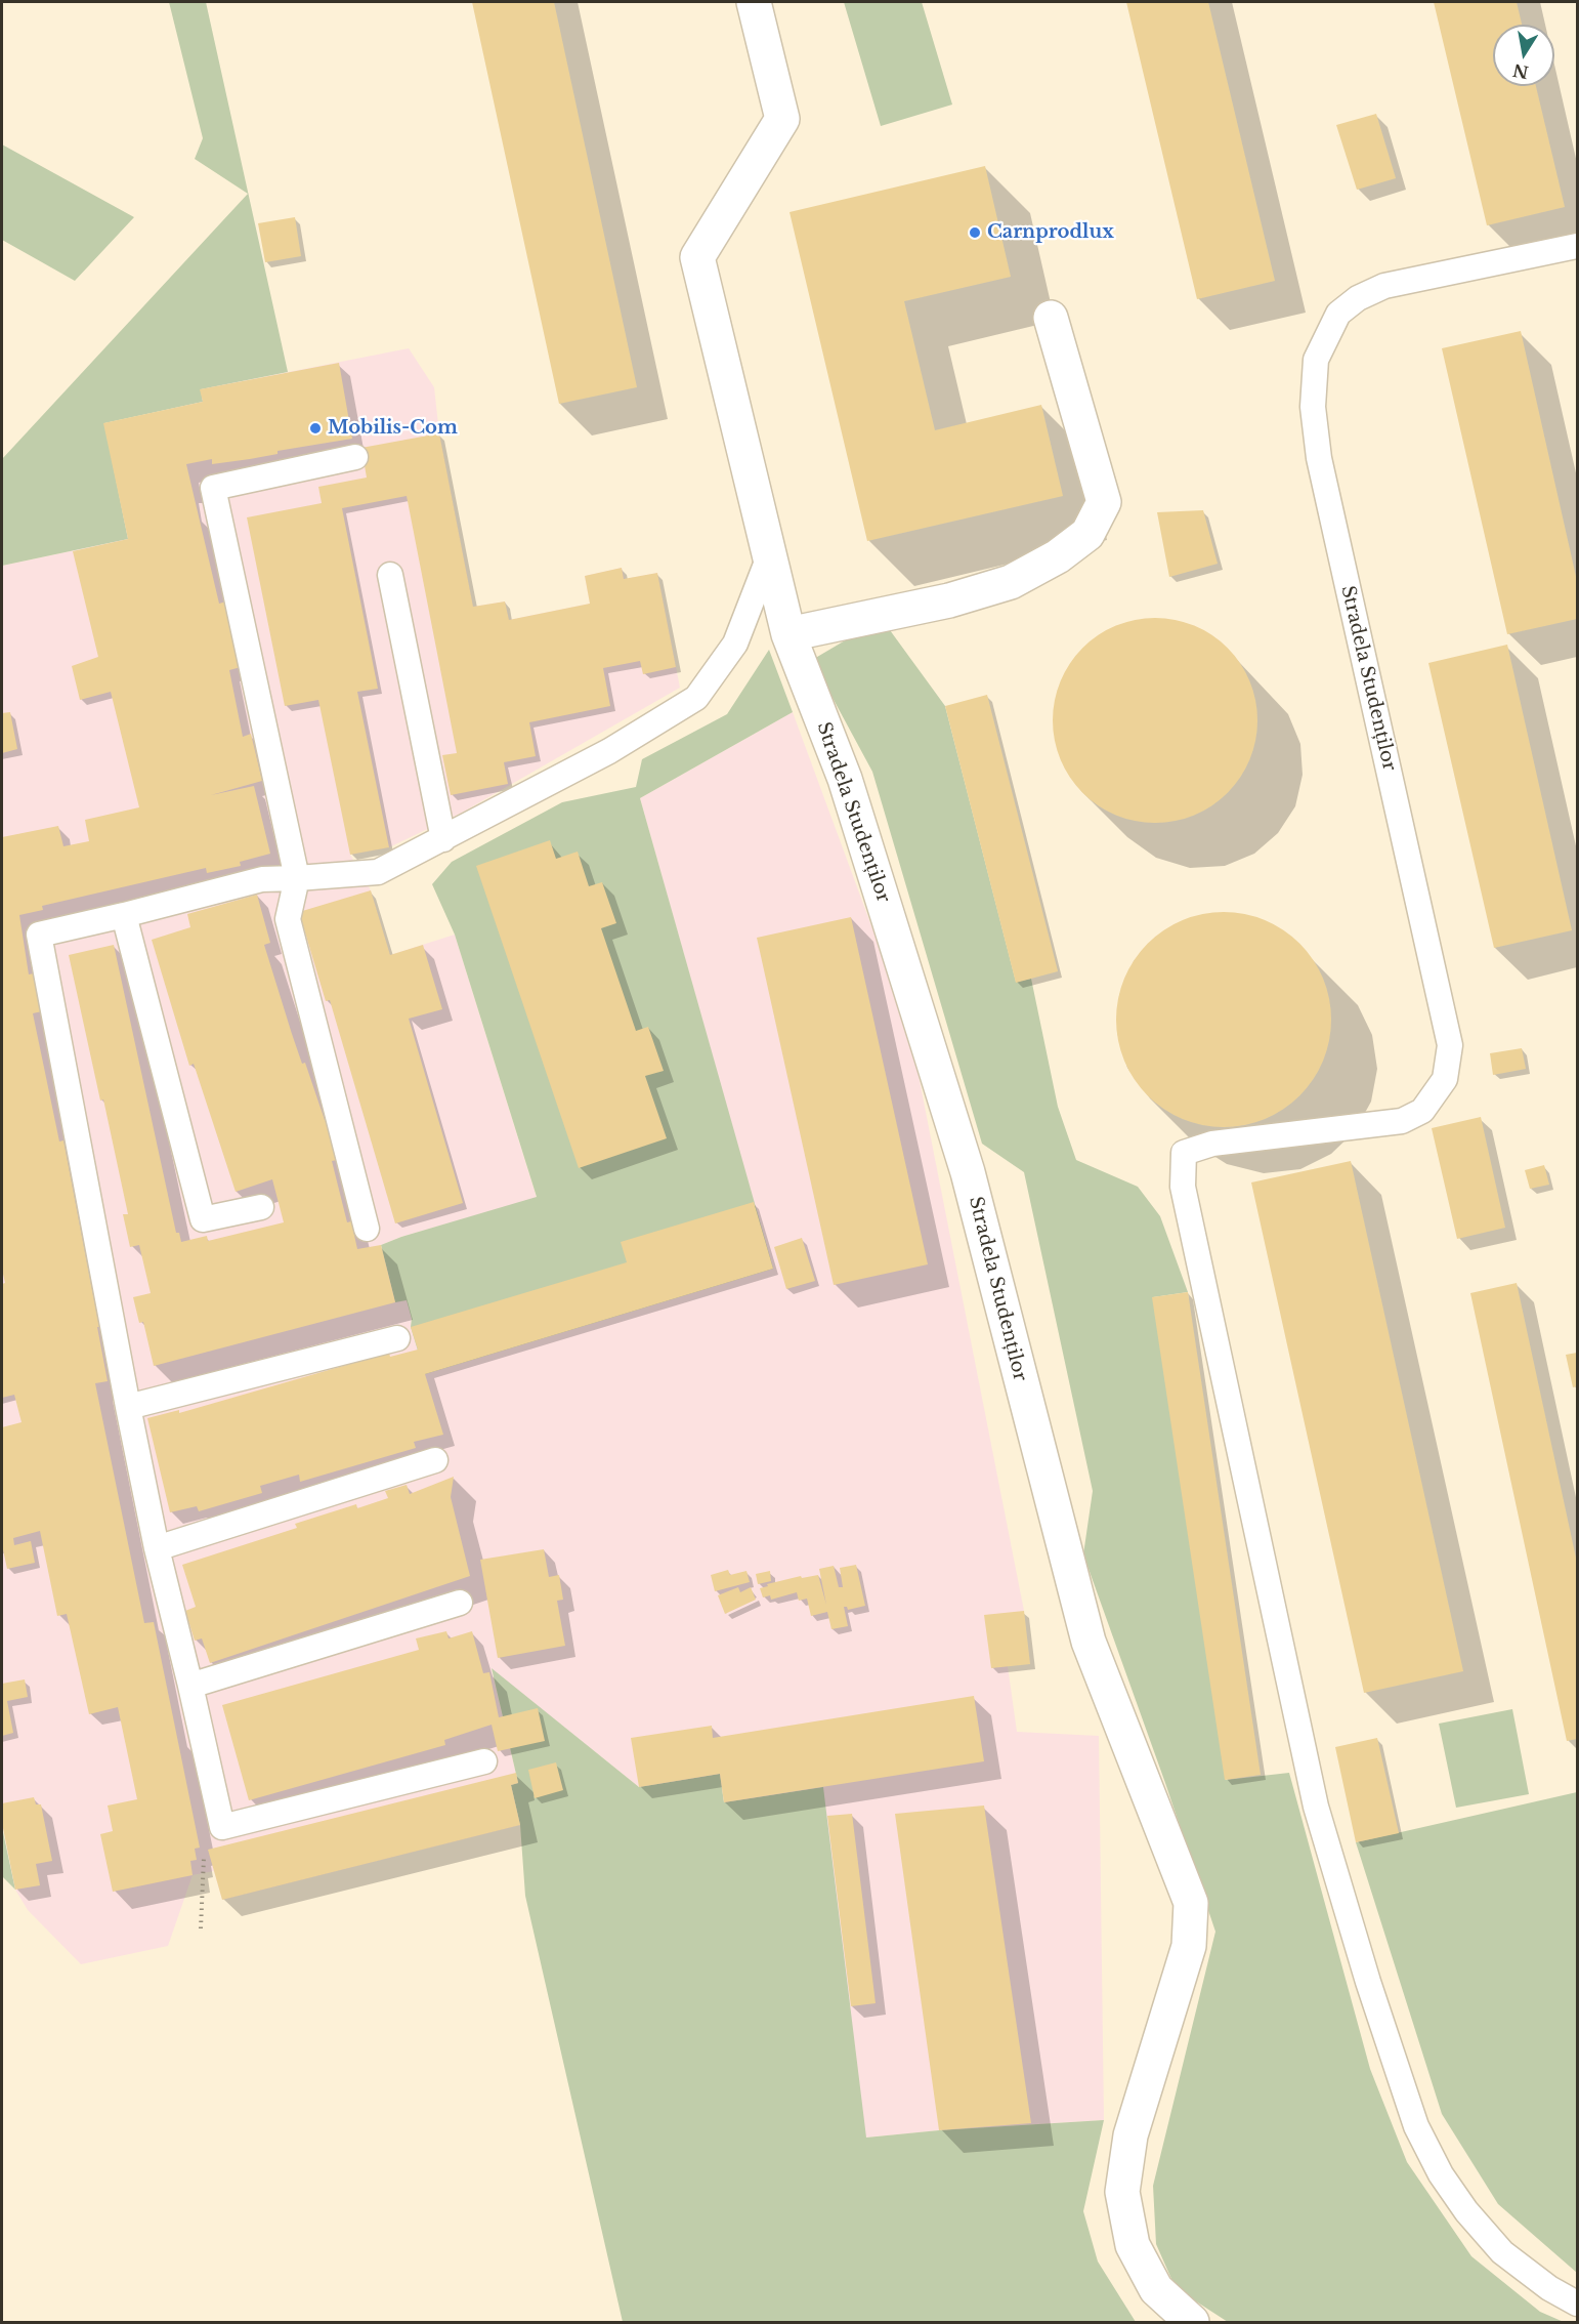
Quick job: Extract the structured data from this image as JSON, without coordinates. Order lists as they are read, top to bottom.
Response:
{
  "streets": {
    "street": ["Stradela Studenților"]
  },
  "places": ["Carnprodlux", "Mobilis-Com"],
  "north": "bottom"
}
